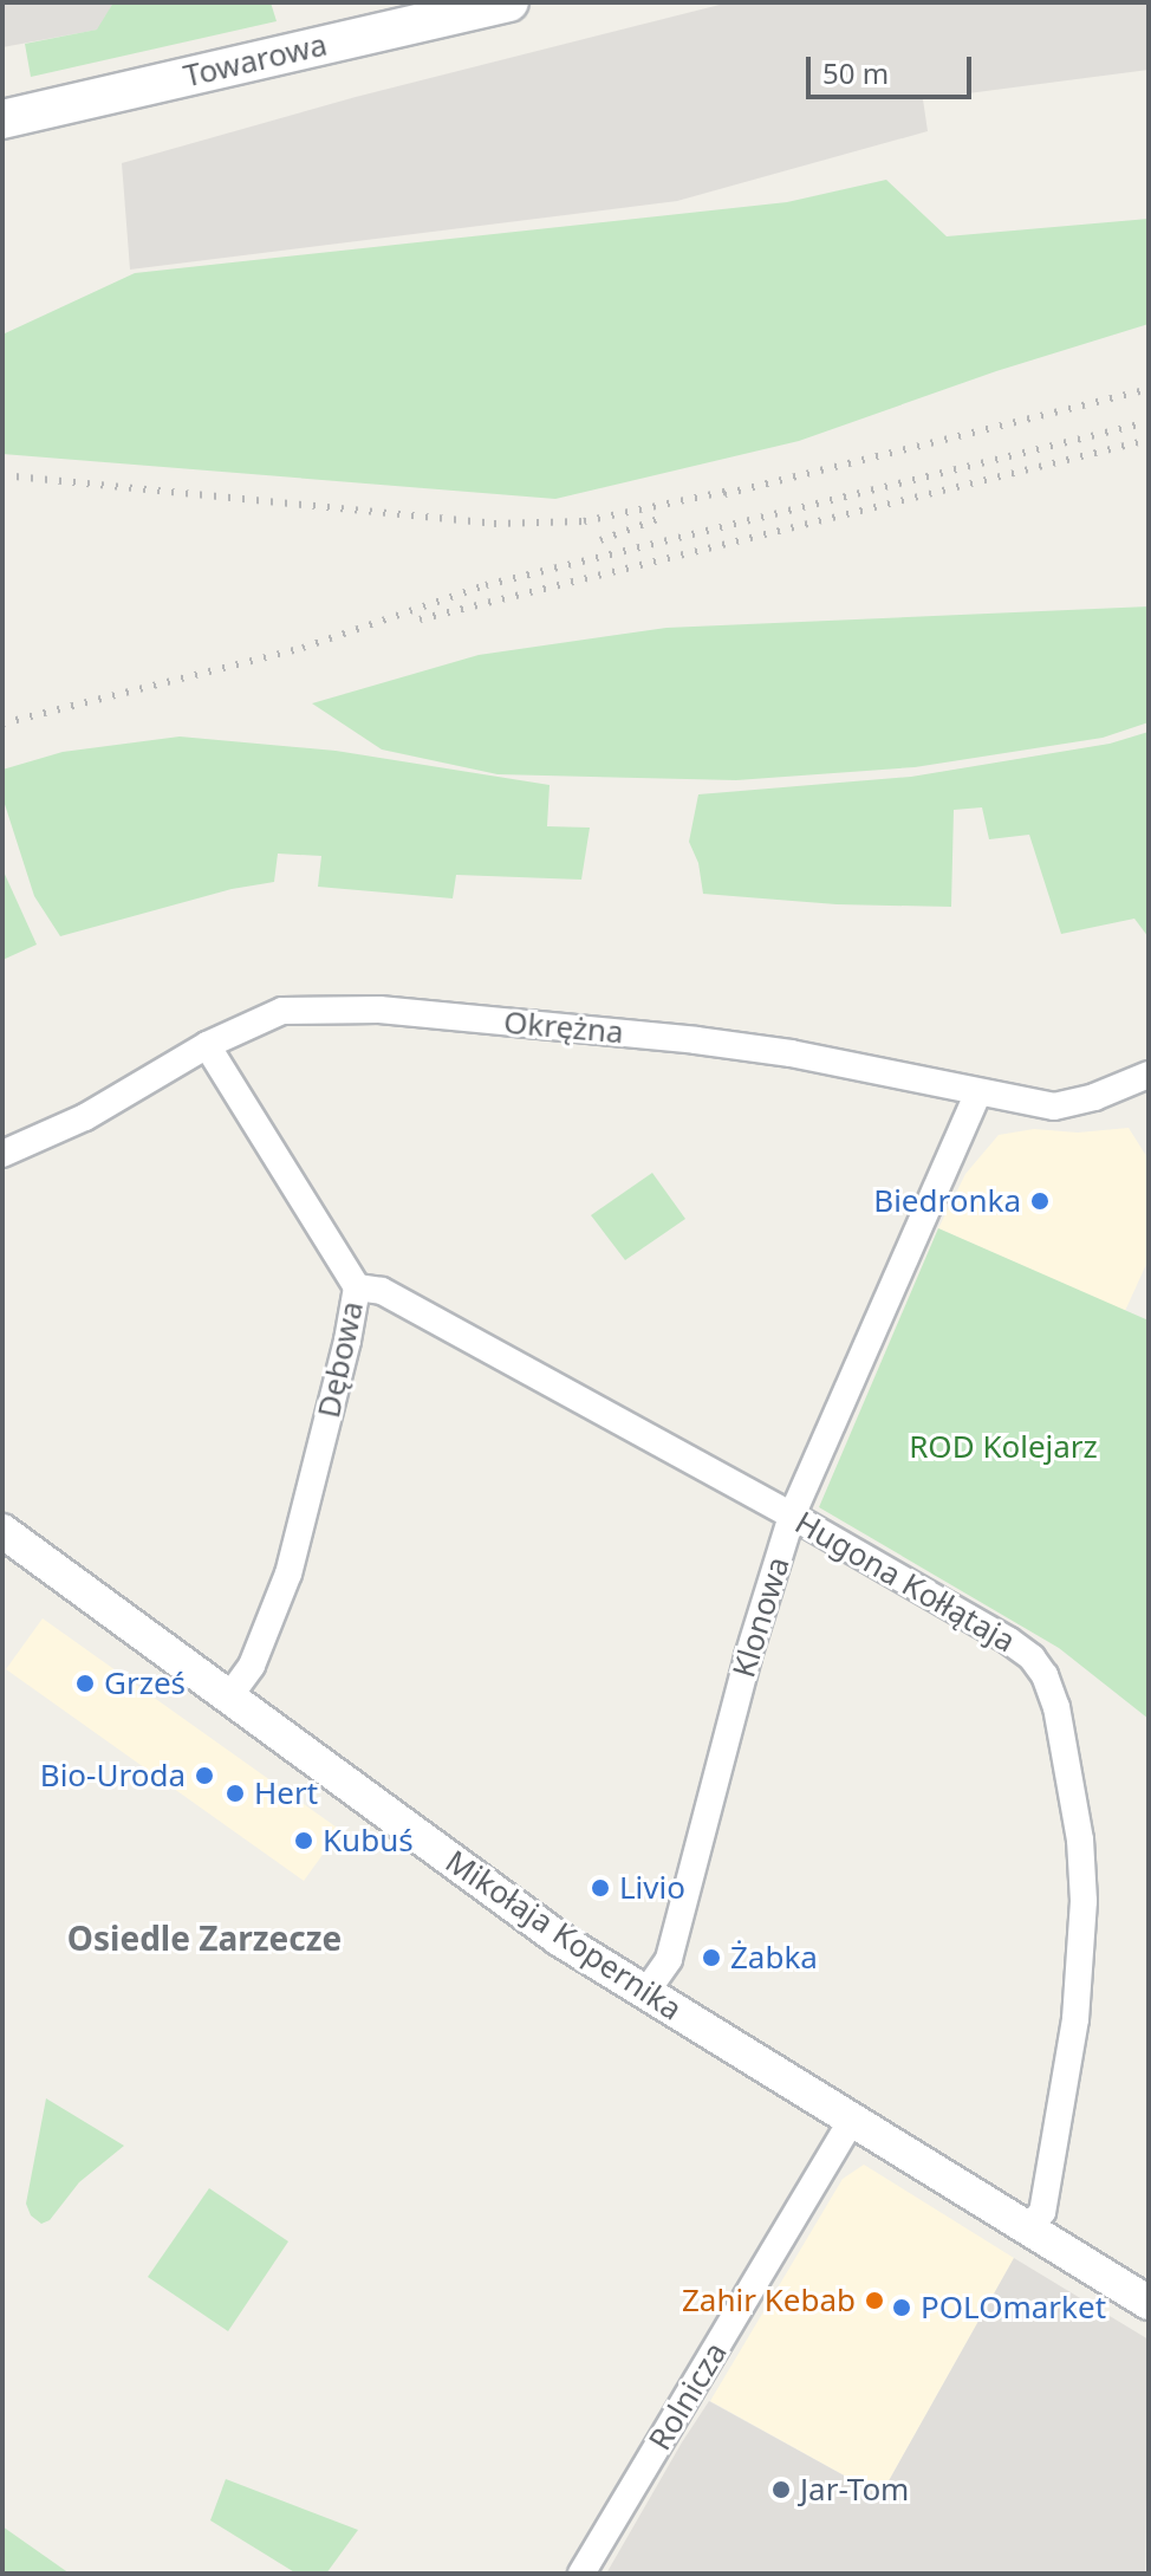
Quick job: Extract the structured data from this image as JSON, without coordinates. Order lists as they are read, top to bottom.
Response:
{
  "streets": {
    "main road": ["Towarowa"],
    "street": [
      "Okrężna",
      "Dębowa",
      "Hugona Kołłątaja",
      "Klonowa",
      "Mikołaja Kopernika",
      "Rolnicza"
    ]
  },
  "crossings": [
    ["Okrężna", "Dębowa"],
    ["Okrężna", "Klonowa"],
    ["Dębowa", "Hugona Kołłątaja"],
    ["Dębowa", "Mikołaja Kopernika"],
    ["Hugona Kołłątaja", "Klonowa"],
    ["Hugona Kołłątaja", "Mikołaja Kopernika"],
    ["Klonowa", "Mikołaja Kopernika"],
    ["Mikołaja Kopernika", "Rolnicza"]
  ],
  "districts": ["Osiedle Zarzecze"],
  "parks": ["ROD Kolejarz"],
  "places": [
    "Biedronka",
    "Grześ",
    "Bio-Uroda",
    "Hert",
    "Kubuś",
    "Livio",
    "Żabka",
    "Zahir Kebab",
    "POLOmarket",
    "Jar-Tom"
  ],
  "scale_bar": "50 m"
}
